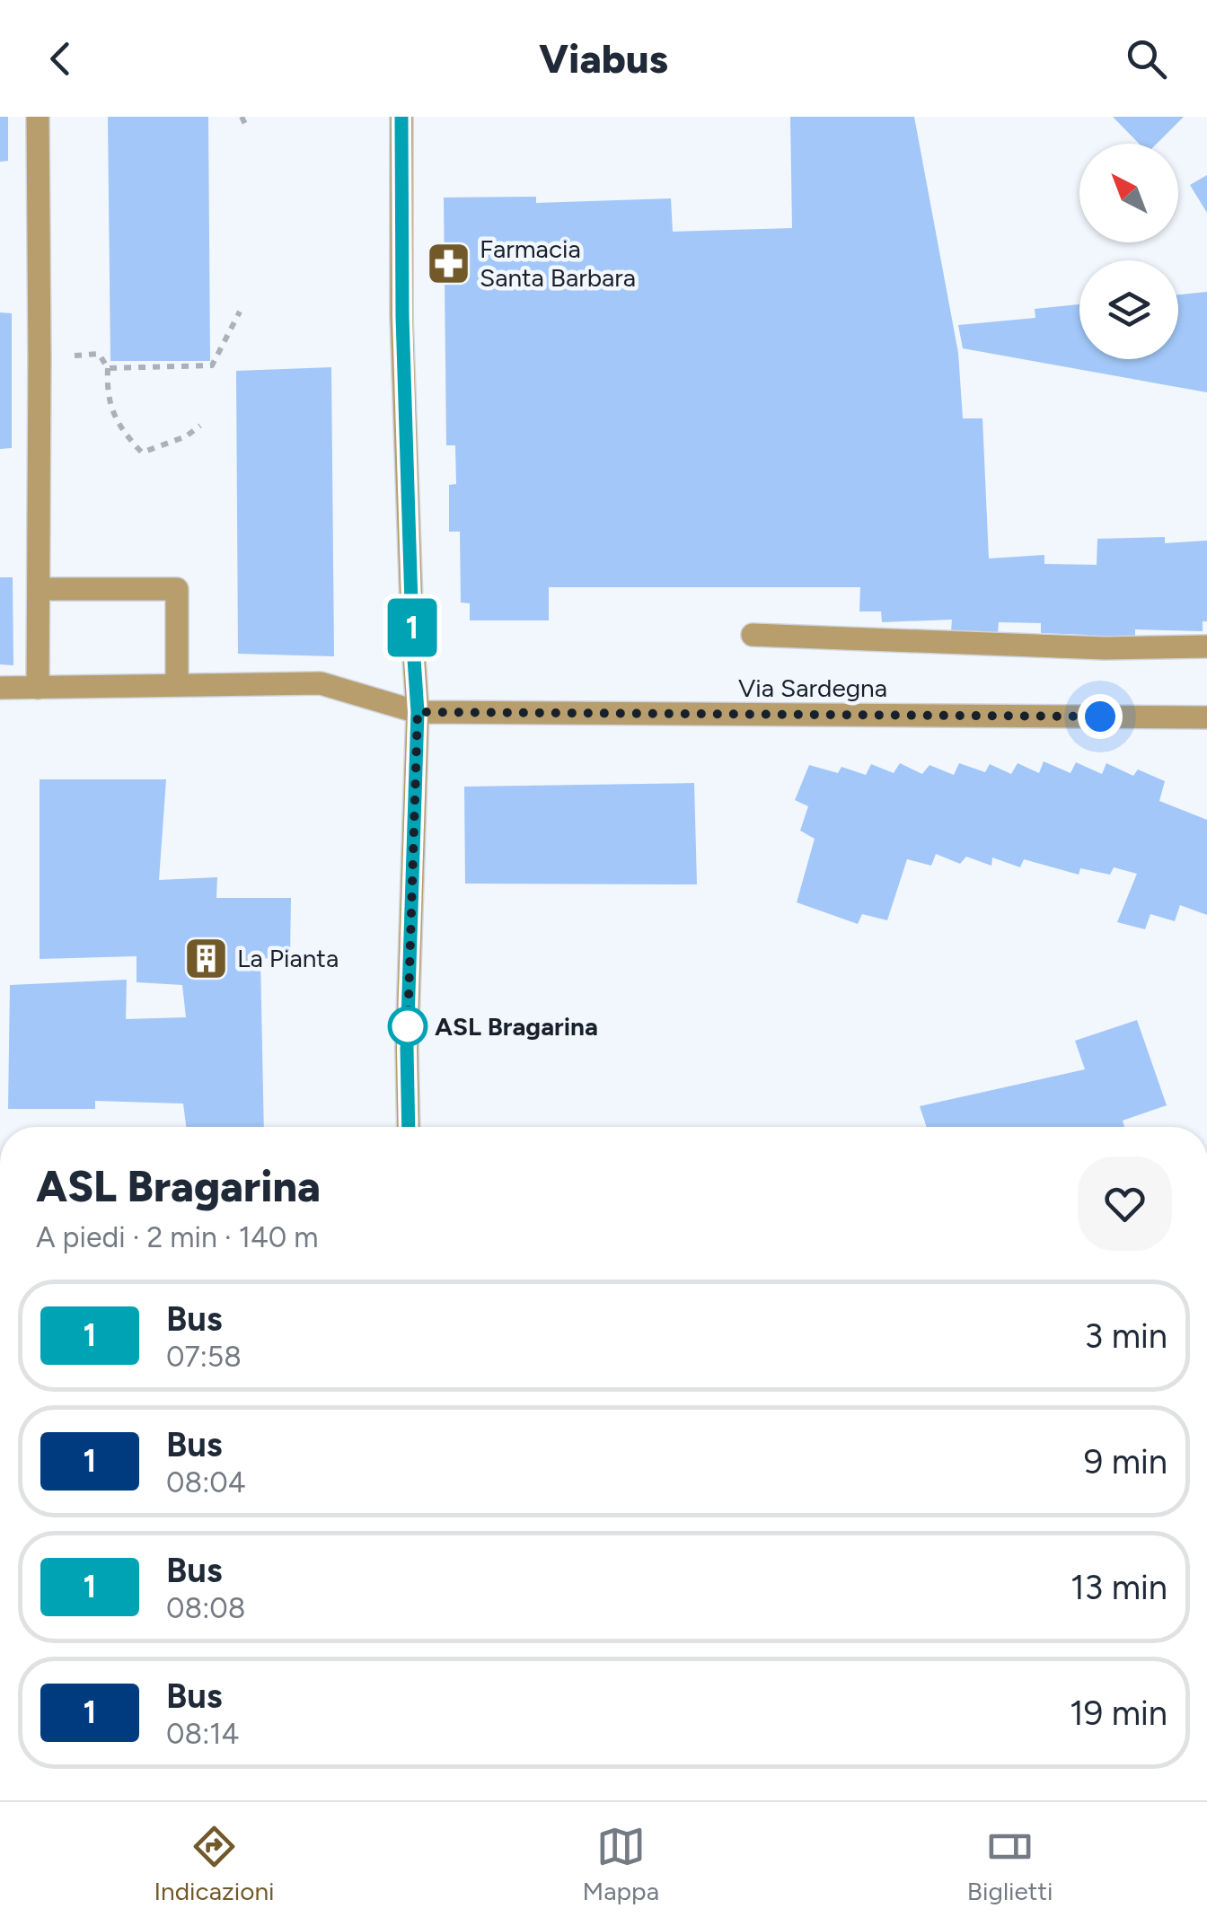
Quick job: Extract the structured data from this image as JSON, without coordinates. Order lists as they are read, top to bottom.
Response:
{
  "streets": {
    "street": ["Via Sardegna"]
  },
  "places": {
    "pharmacy": ["Farmacia Santa Barbara"],
    "building": ["La Pianta"],
    "other": ["ASL Bragarina"]
  },
  "lines": ["bus line 1"],
  "north": "top left",
  "page": {
    "header": "Viabus",
    "on_map": "1",
    "heading": ["ASL Bragarina", "A piedi · 2 min · 140 m"],
    "list": [
      {
        "mark": "1",
        "name": "Bus",
        "note": "07:58",
        "value": "3 min"
      },
      {
        "mark": "1",
        "name": "Bus",
        "note": "08:04",
        "value": "9 min"
      },
      {
        "mark": "1",
        "name": "Bus",
        "note": "08:08",
        "value": "13 min"
      },
      {
        "mark": "1",
        "name": "Bus",
        "note": "08:14",
        "value": "19 min"
      }
    ],
    "tabs": ["Indicazioni", "Mappa", "Biglietti"]
  }
}
